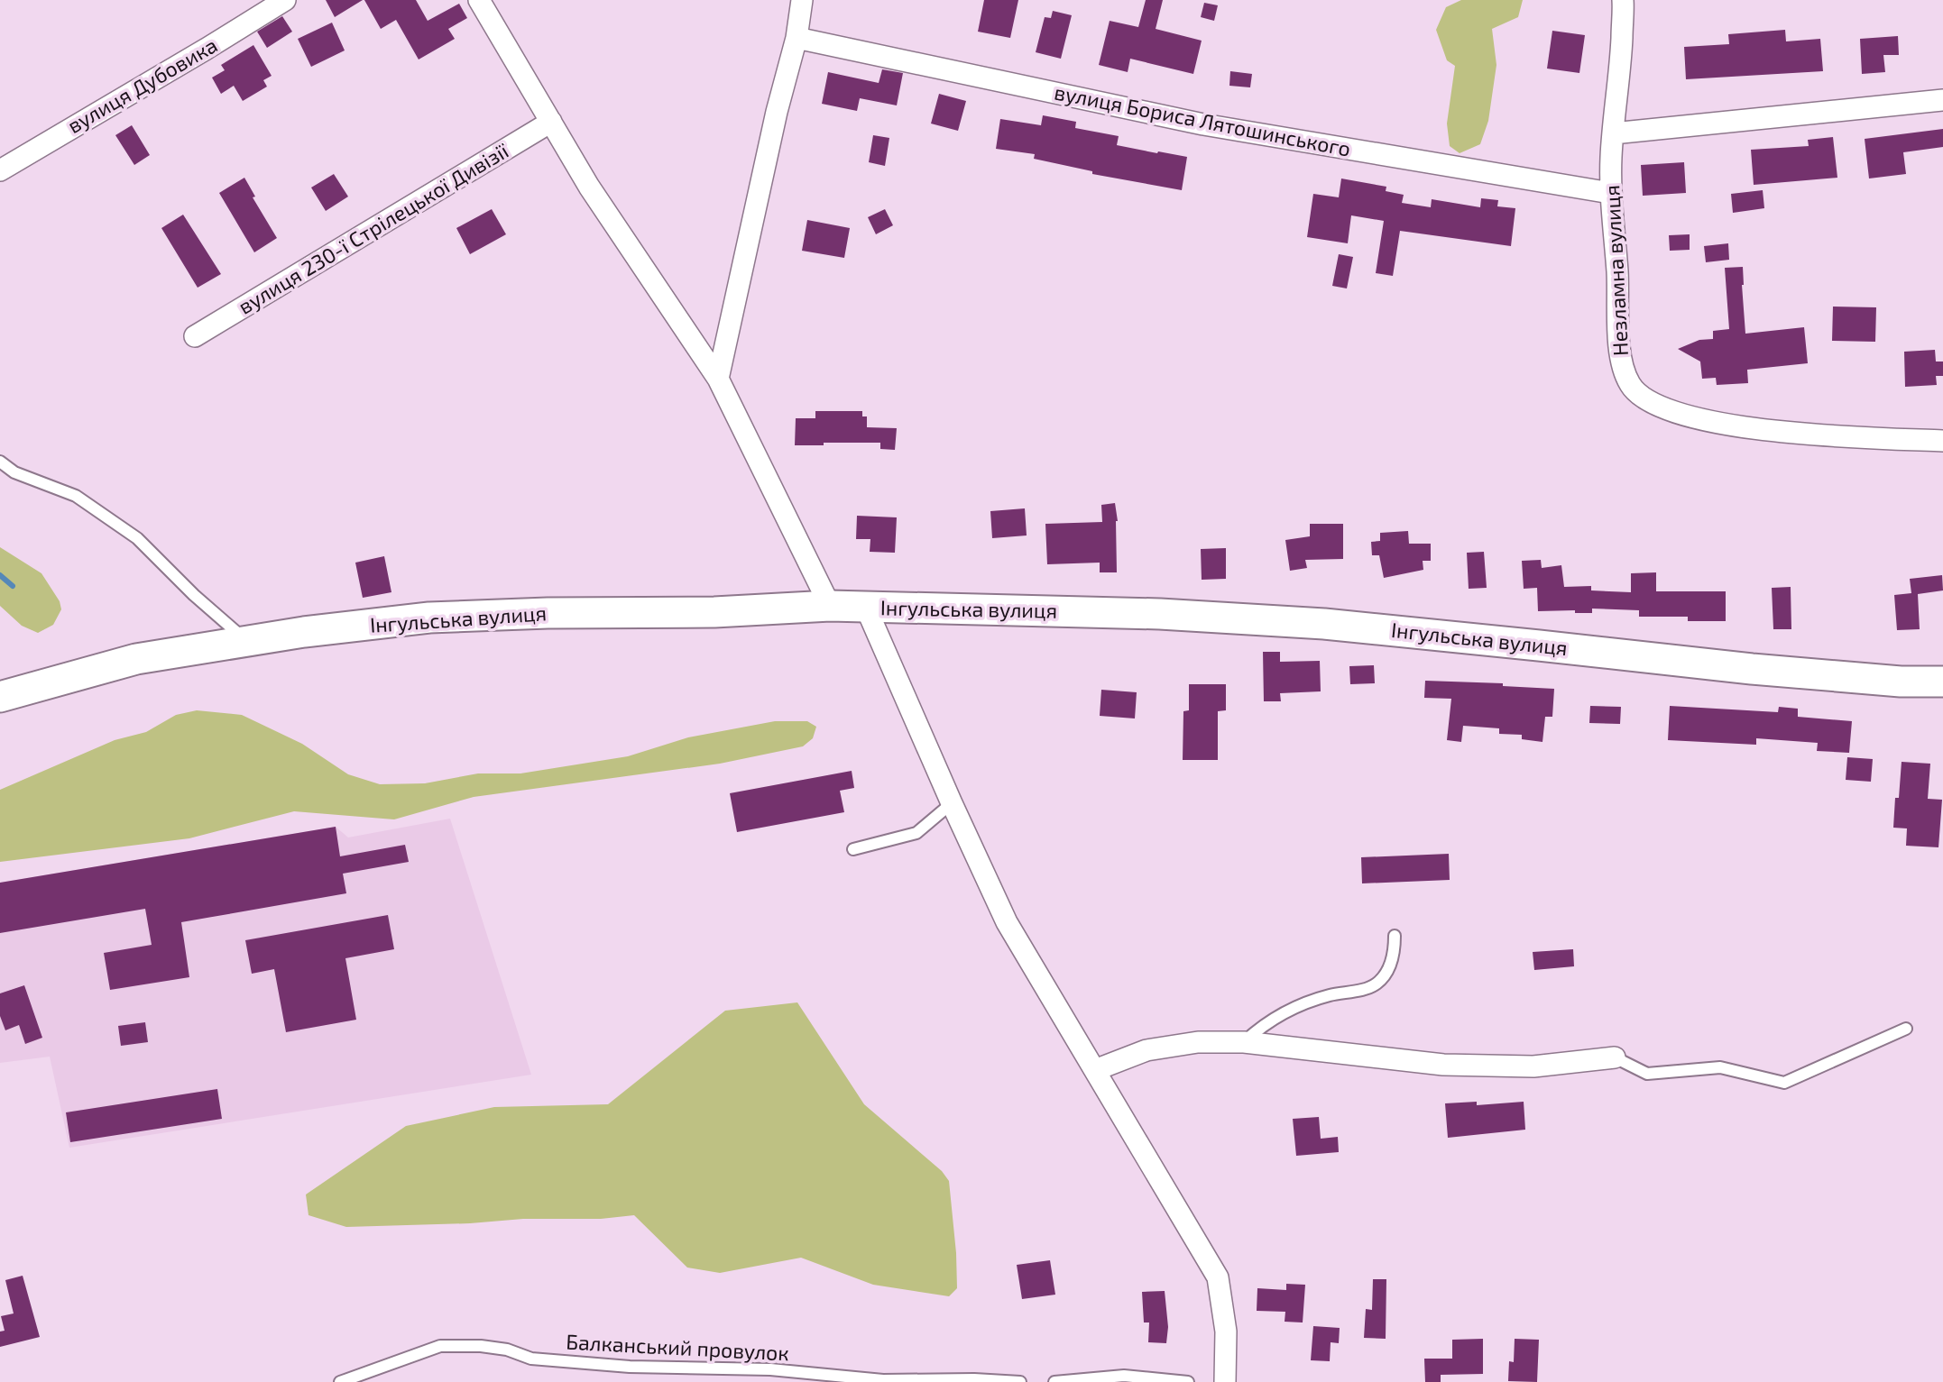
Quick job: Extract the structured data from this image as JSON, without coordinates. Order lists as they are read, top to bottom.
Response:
{
  "streets": {
    "street": [
      "вулиця Дубовика",
      "вулиця Бориса Лятошинського",
      "вулиця 230-ї Стрілецької Дивізії",
      "Незламна вулиця",
      "Інгульська вулиця"
    ],
    "lane": ["Балканський провулок"]
  },
  "crossings": [
    ["вулиця Бориса Лятошинського", "Незламна вулиця"]
  ]
}
